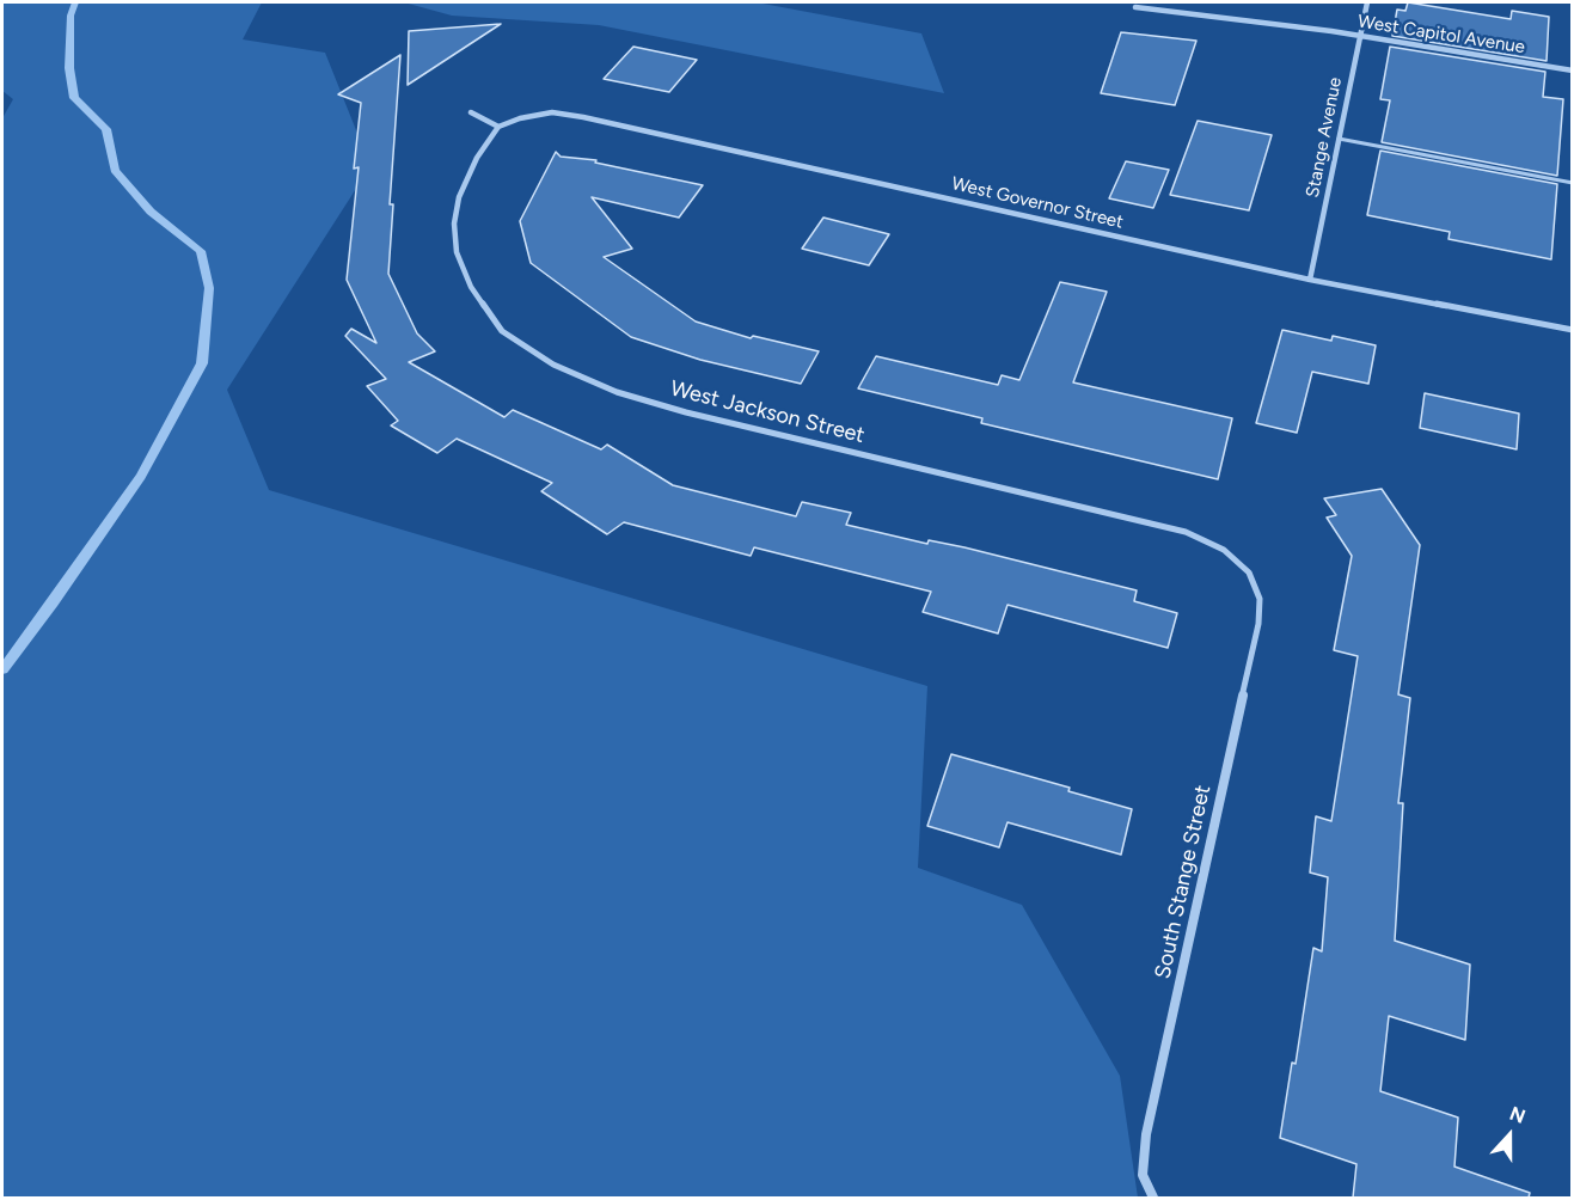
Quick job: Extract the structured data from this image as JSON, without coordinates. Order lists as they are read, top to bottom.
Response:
{
  "streets": {
    "street": [
      "West Capitol Avenue",
      "Stange Avenue",
      "West Governor Street",
      "West Jackson Street",
      "South Stange Street"
    ]
  },
  "crossings": [
    ["West Capitol Avenue", "Stange Avenue"],
    ["Stange Avenue", "West Governor Street"],
    ["West Governor Street", "West Jackson Street"],
    ["West Jackson Street", "South Stange Street"]
  ],
  "north": "top"
}
